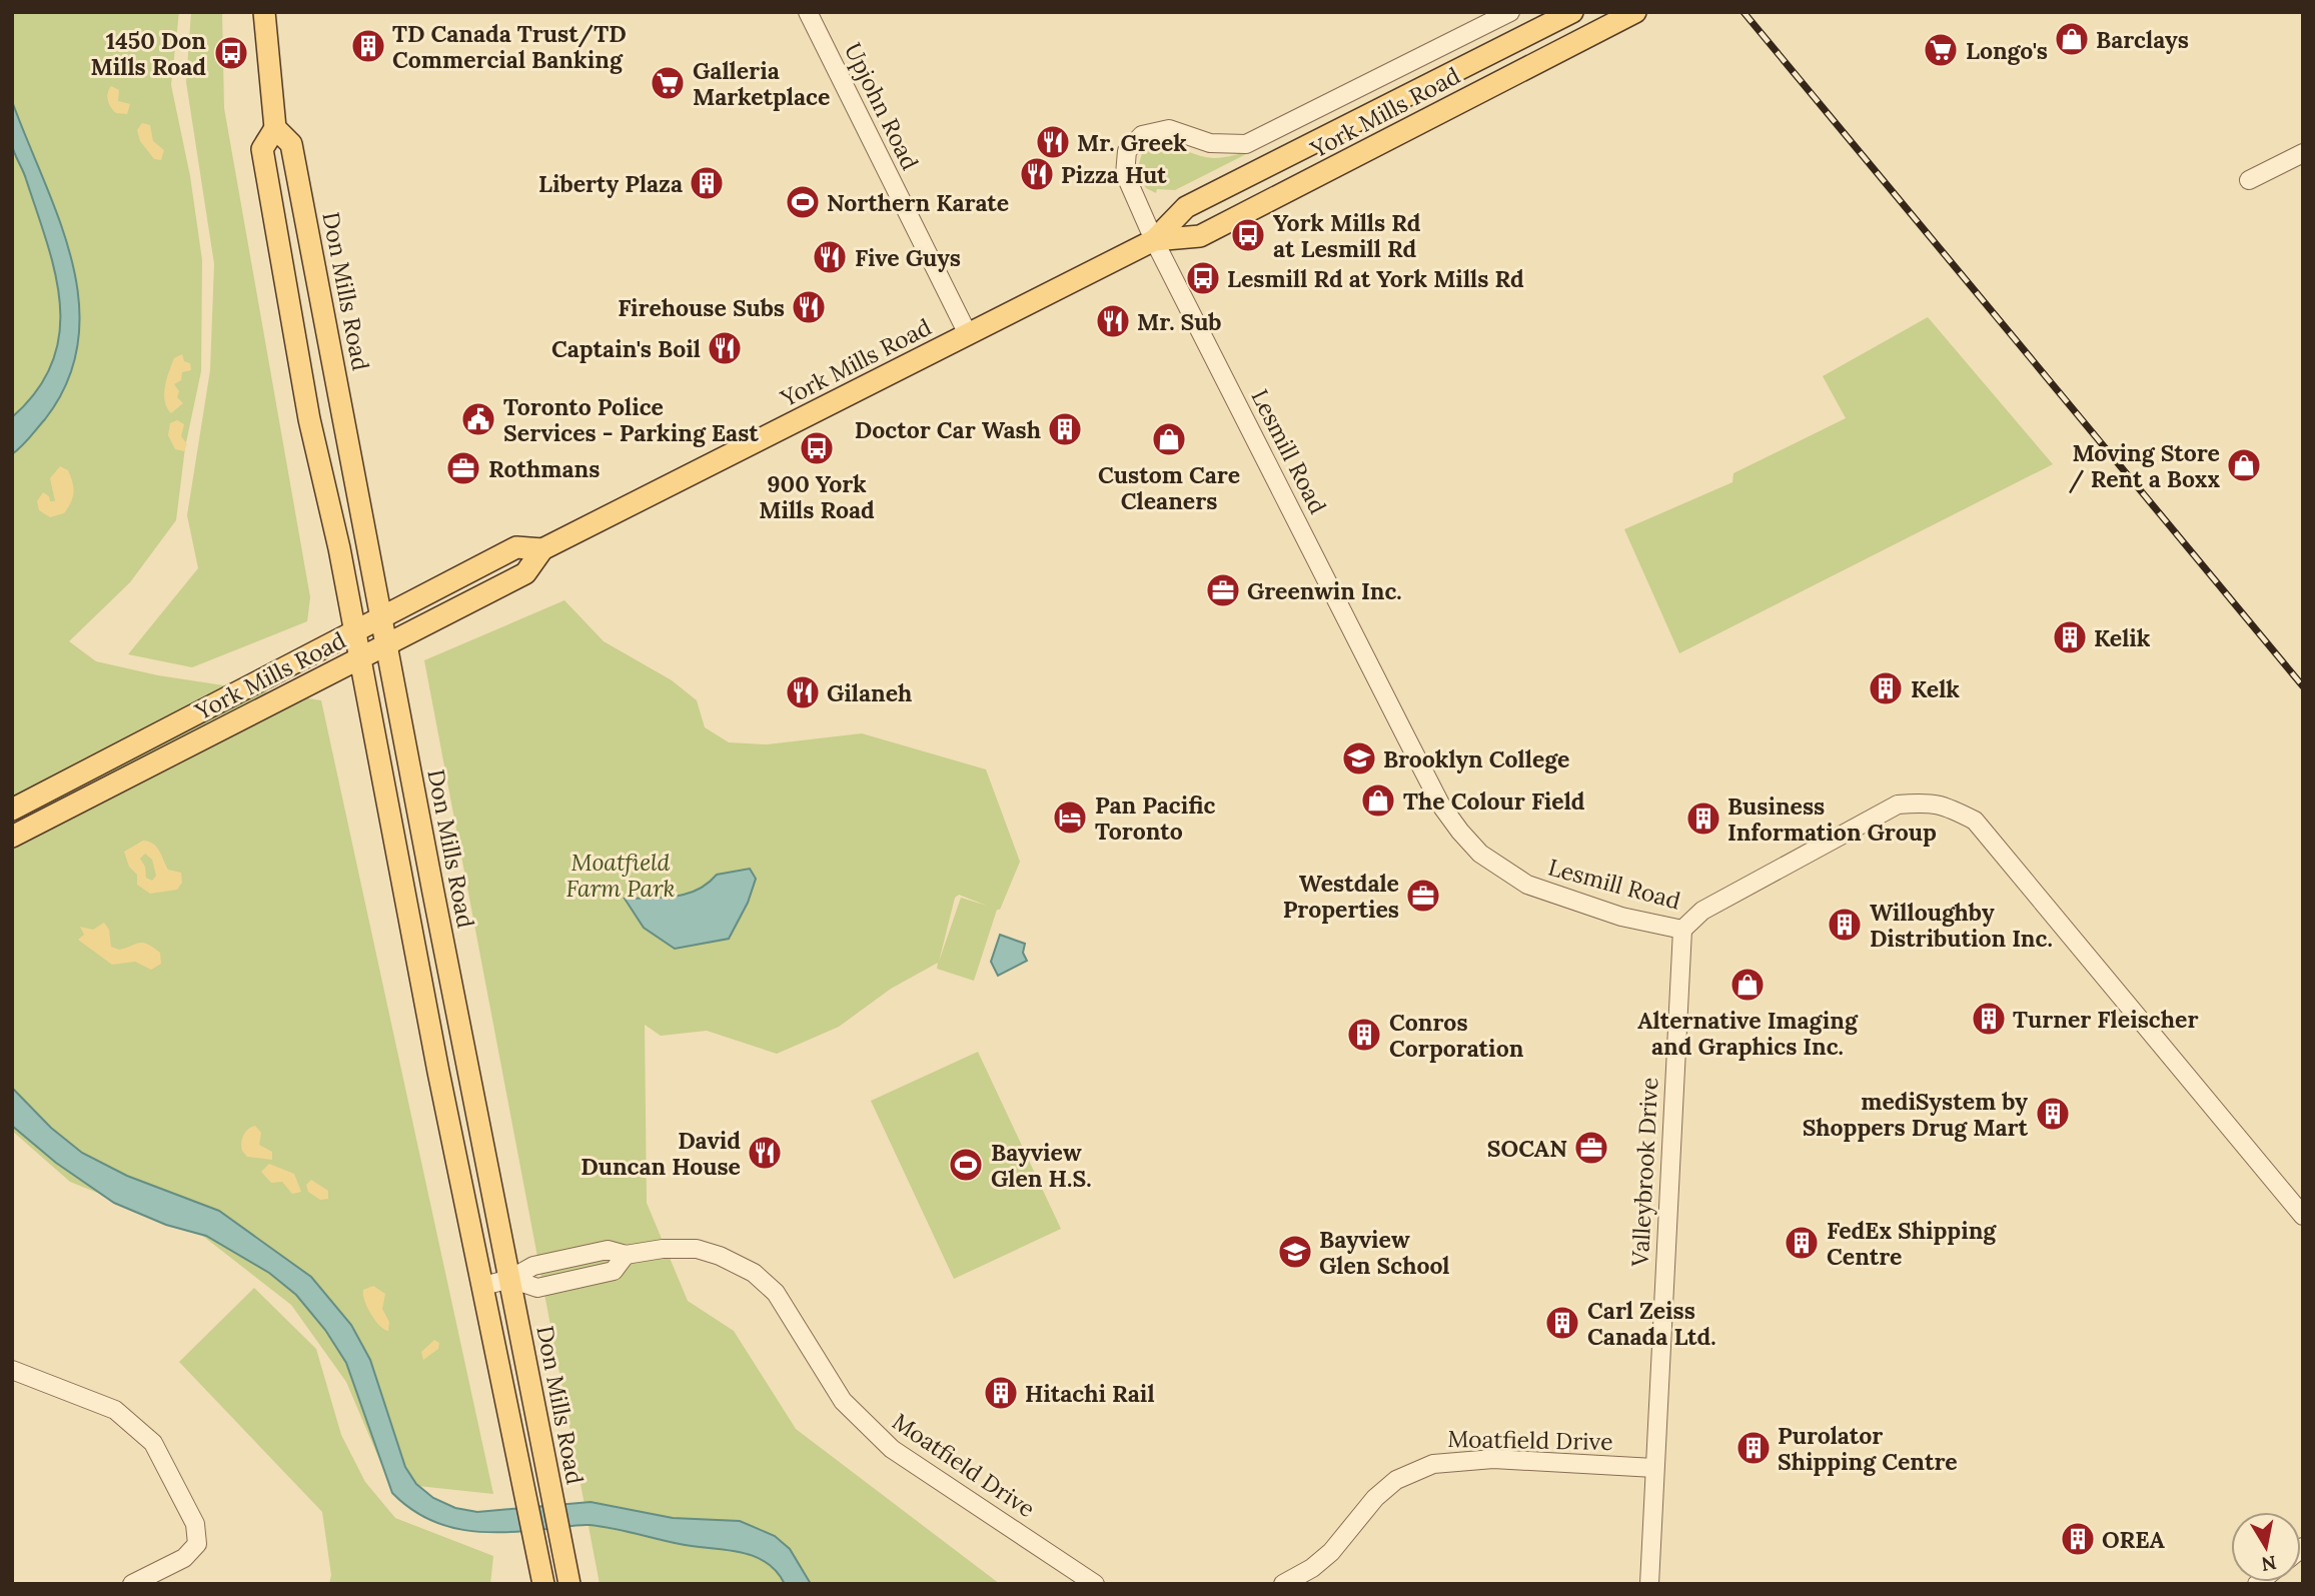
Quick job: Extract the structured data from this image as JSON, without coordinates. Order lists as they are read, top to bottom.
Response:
{
  "streets": {
    "main road": ["York Mills Road", "Don Mills Road"],
    "street": [
      "Upjohn Road",
      "Lesmill Road",
      "Valleybrook Drive",
      "Moatfield Drive"
    ]
  },
  "crossings": [
    ["Upjohn Road", "York Mills Road"],
    ["York Mills Road", "Don Mills Road"],
    ["York Mills Road", "Lesmill Road"],
    ["Don Mills Road", "Moatfield Drive"],
    ["Lesmill Road", "Valleybrook Drive"],
    ["Valleybrook Drive", "Moatfield Drive"]
  ],
  "parks": ["Moatfield Farm Park"],
  "places": {
    "shop": [
      "Barclays",
      "Custom Care Cleaners",
      "Moving Store / Rent a Boxx",
      "The Colour Field",
      "Alternative Imaging and Graphics Inc."
    ],
    "building": [
      "TD Canada Trust/TD Commercial Banking",
      "Liberty Plaza",
      "Doctor Car Wash",
      "Kelik",
      "Kelk",
      "Business Information Group",
      "Willoughby Distribution Inc.",
      "Turner Fleischer",
      "Conros Corporation",
      "mediSystem by Shoppers Drug Mart",
      "FedEx Shipping Centre",
      "Carl Zeiss Canada Ltd.",
      "Hitachi Rail",
      "Purolator Shipping Centre",
      "OREA"
    ],
    "supermarket": ["Longo's", "Galleria Marketplace"],
    "bus stop": [
      "1450 Don Mills Road",
      "York Mills Rd at Lesmill Rd",
      "Lesmill Rd at York Mills Rd",
      "900 York Mills Road"
    ],
    "restaurant": [
      "Mr. Greek",
      "Pizza Hut",
      "Five Guys",
      "Firehouse Subs",
      "Mr. Sub",
      "Captain's Boil",
      "Gilaneh",
      "David Duncan House"
    ],
    "sports": ["Northern Karate", "Bayview Glen H.S."],
    "public building": ["Toronto Police Services - Parking East"],
    "office": [
      "Rothmans",
      "Greenwin Inc.",
      "Westdale Properties",
      "SOCAN"
    ],
    "school or university": ["Brooklyn College", "Bayview Glen School"],
    "hotel": ["Pan Pacific Toronto"]
  },
  "north": "bottom"
}
